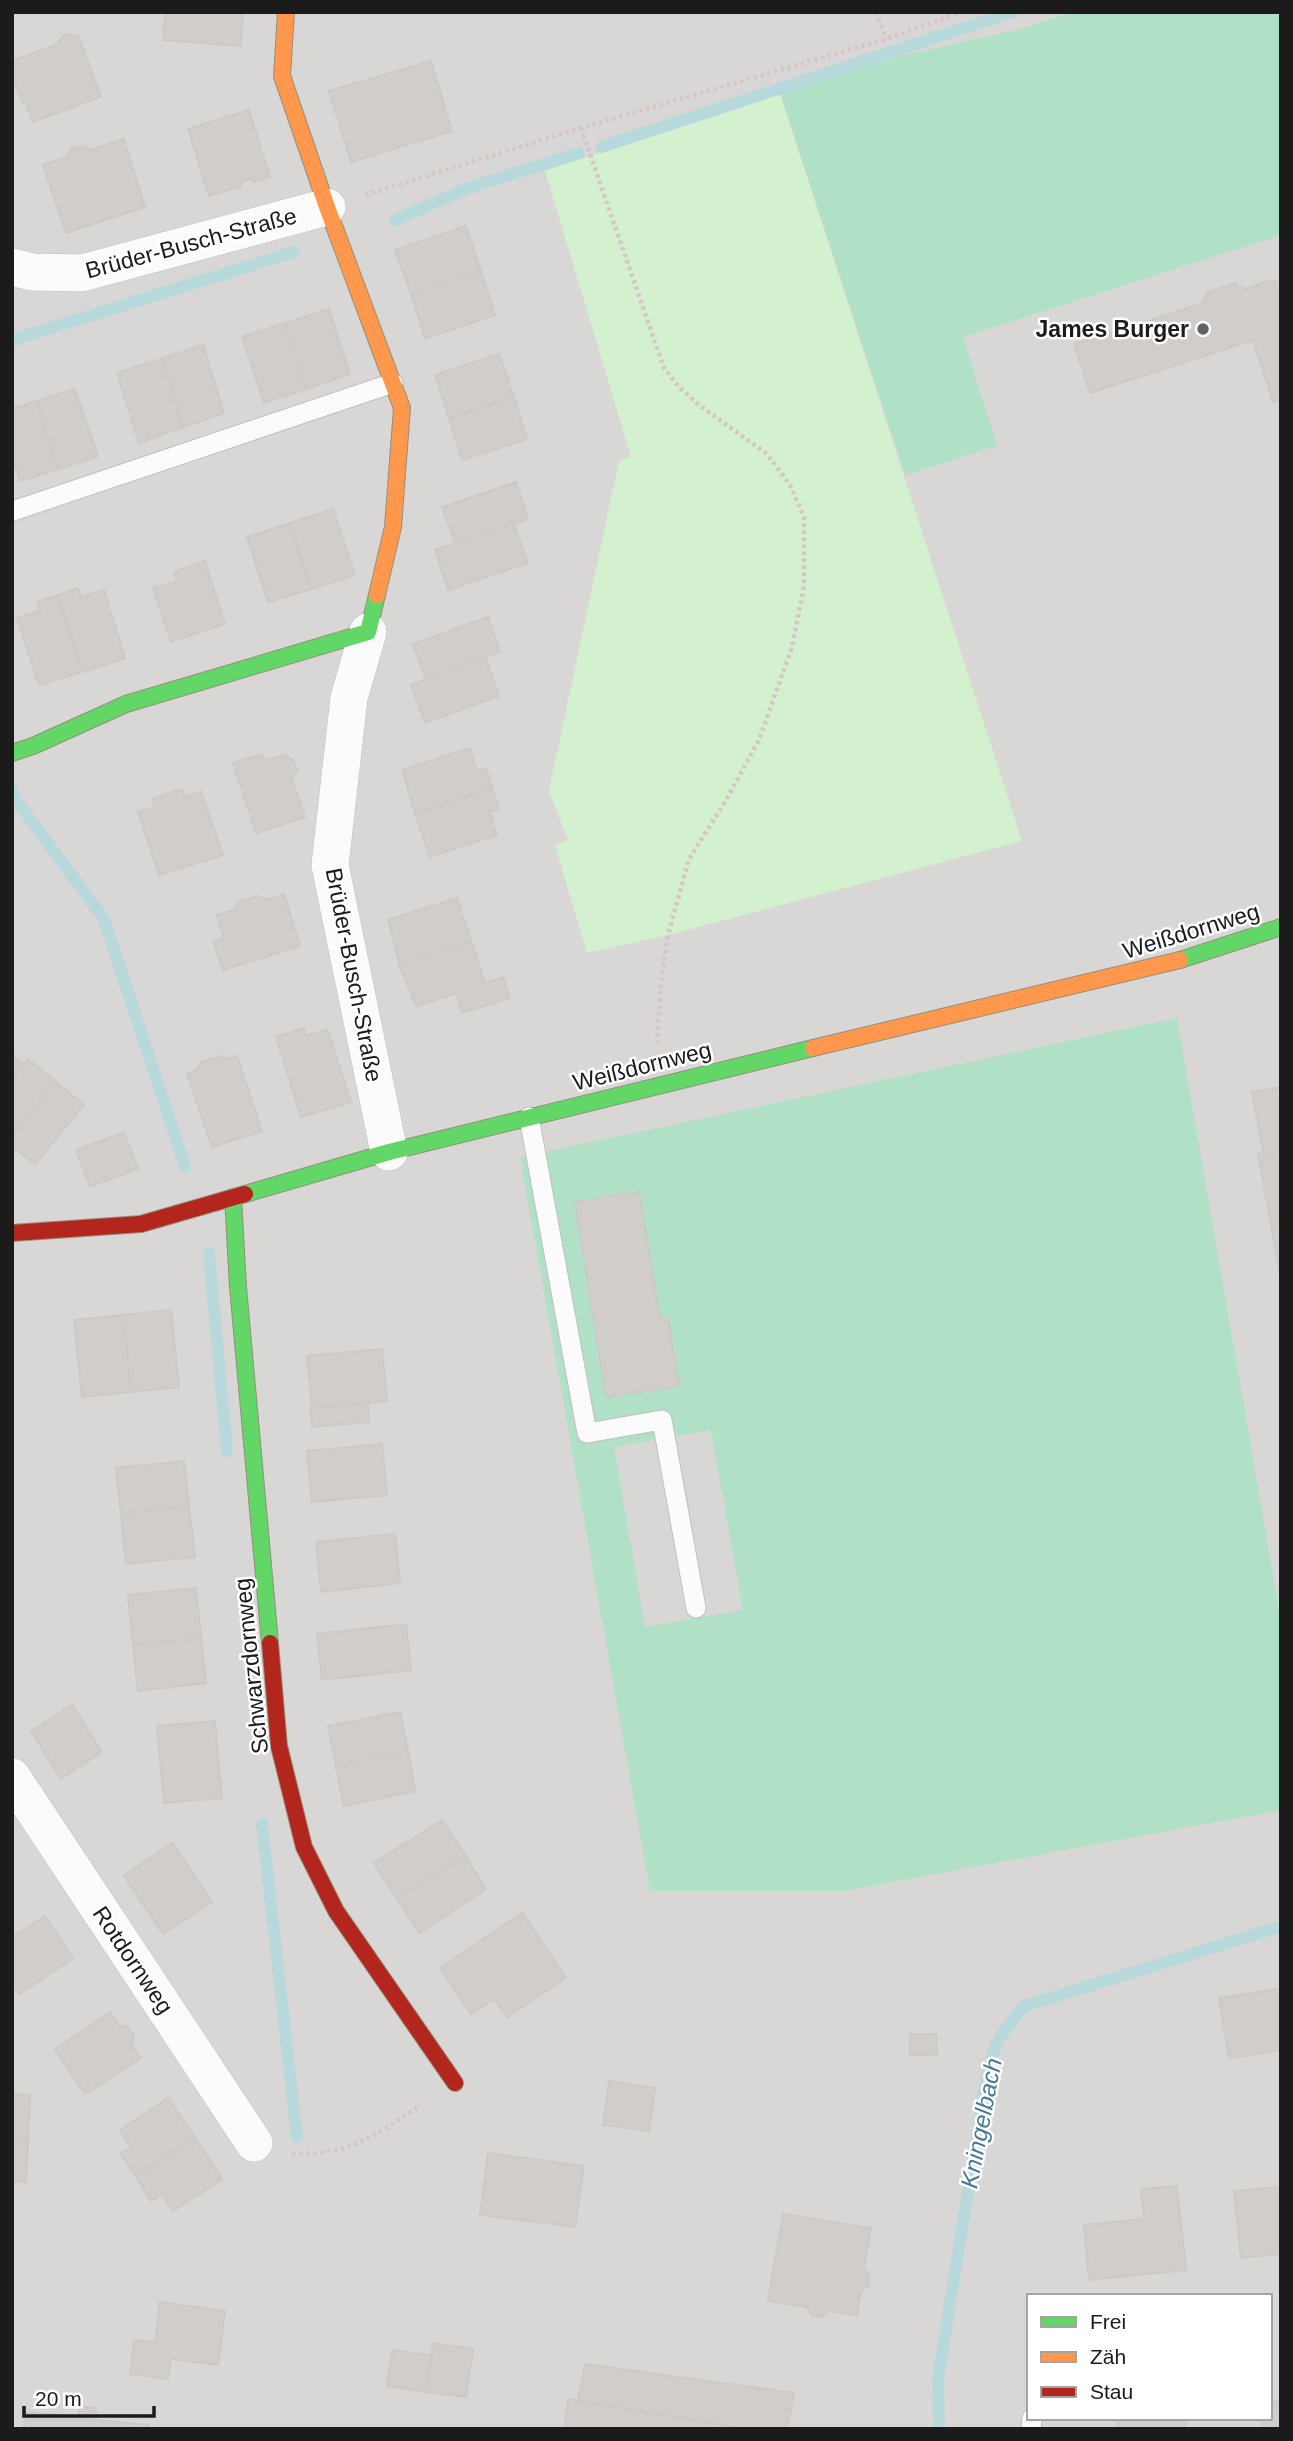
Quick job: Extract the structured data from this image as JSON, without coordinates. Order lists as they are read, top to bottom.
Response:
{
  "streets": {
    "street": [
      "Brüder-Busch-Straße",
      "Weißdornweg",
      "Schwarzdornweg",
      "Rotdornweg"
    ]
  },
  "crossings": [
    ["Brüder-Busch-Straße", "Weißdornweg"],
    ["Weißdornweg", "Schwarzdornweg"]
  ],
  "water": ["Kningelbach"],
  "places": ["James Burger"],
  "legend": ["Frei", "Zäh", "Stau"],
  "scale_bar": "20 m"
}
